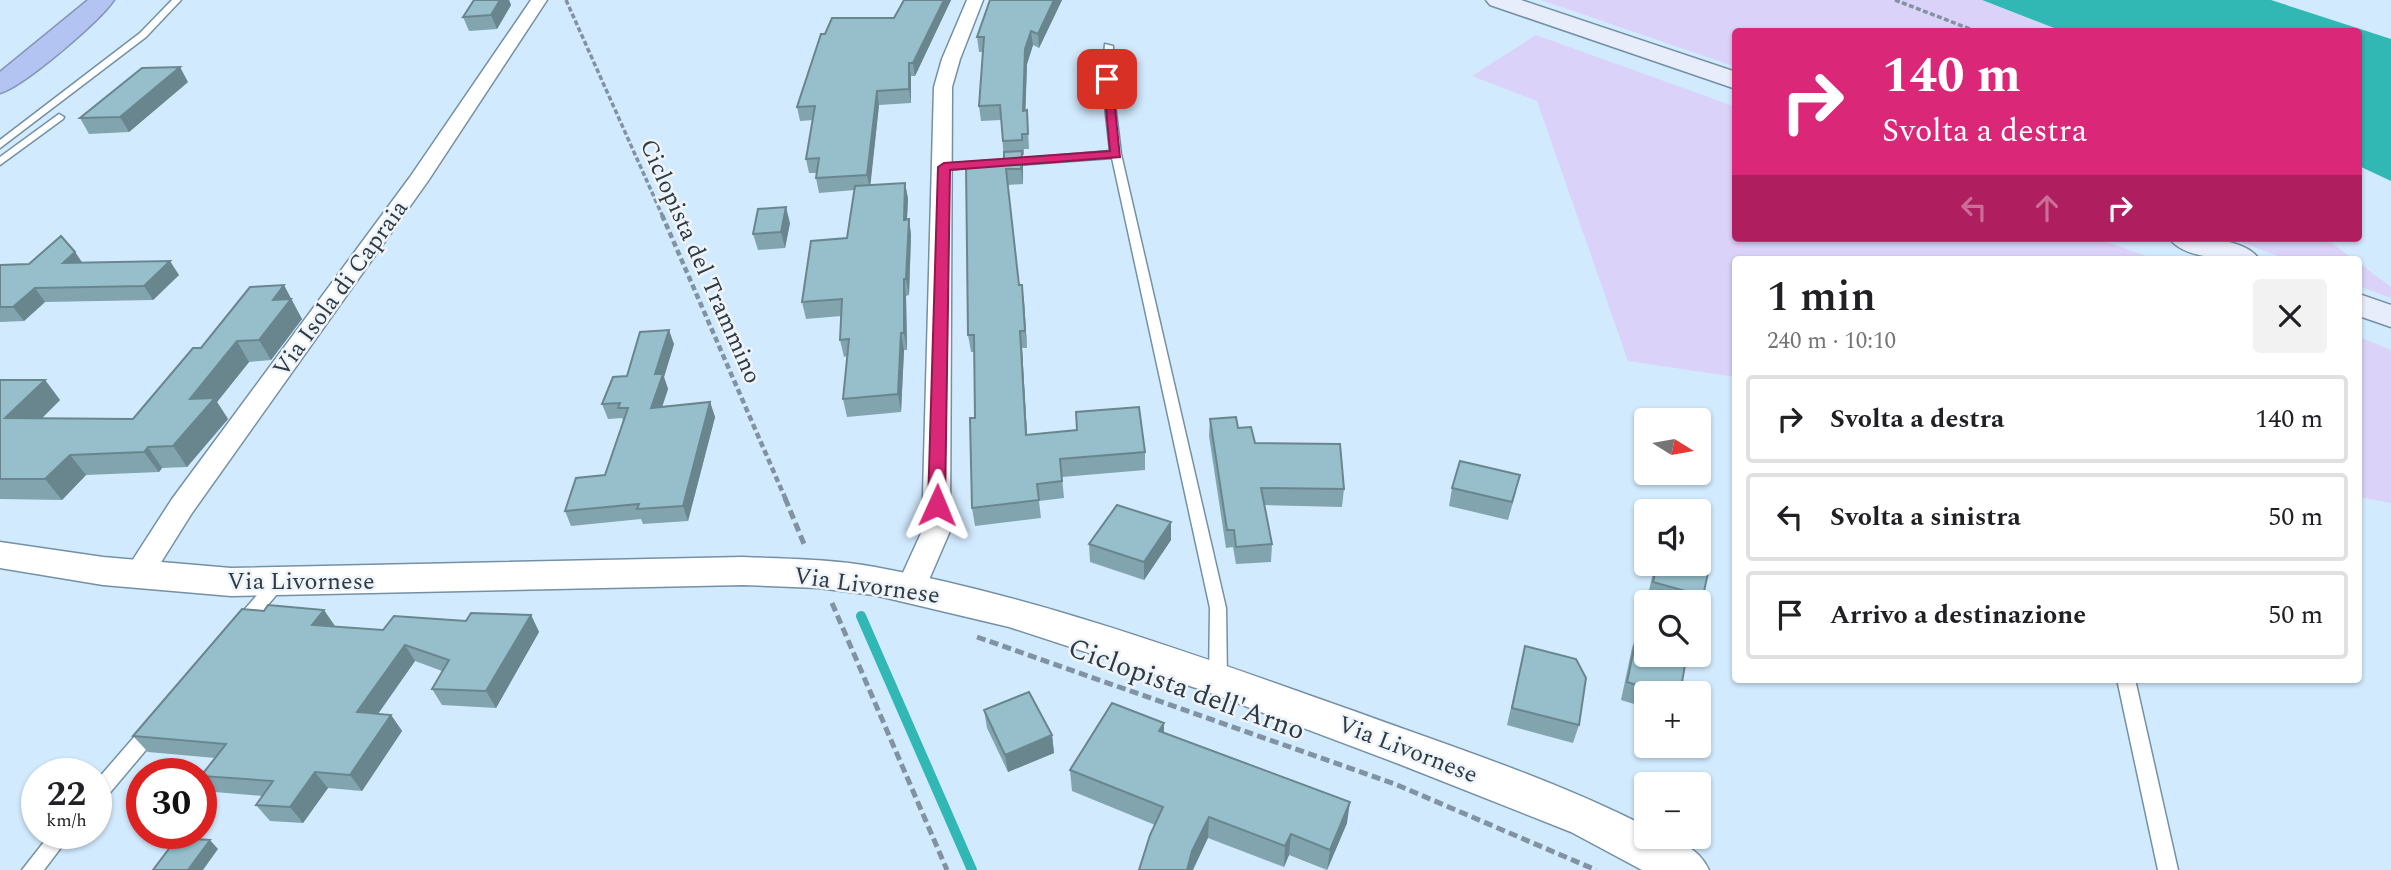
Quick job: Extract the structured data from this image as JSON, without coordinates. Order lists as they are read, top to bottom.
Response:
{
  "streets": {
    "street": ["Via Isola di Capraia", "Via Livornese"],
    "path": ["Ciclopista del Trammino", "Ciclopista dell'Arno"]
  },
  "crossings": [
    ["Via Isola di Capraia", "Via Livornese"]
  ],
  "north": "right",
  "page": {
    "turn": ["140 m", "Svolta a destra"],
    "heading": ["1 min", "240 m · 10:10"],
    "list": [
      {
        "name": "Svolta a destra",
        "value": "140 m"
      },
      {
        "name": "Svolta a sinistra",
        "value": "50 m"
      },
      {
        "name": "Arrivo a destinazione",
        "value": "50 m"
      }
    ],
    "map_buttons": ["+", "−"],
    "speed": "22 km/h",
    "limit": "30"
  }
}
